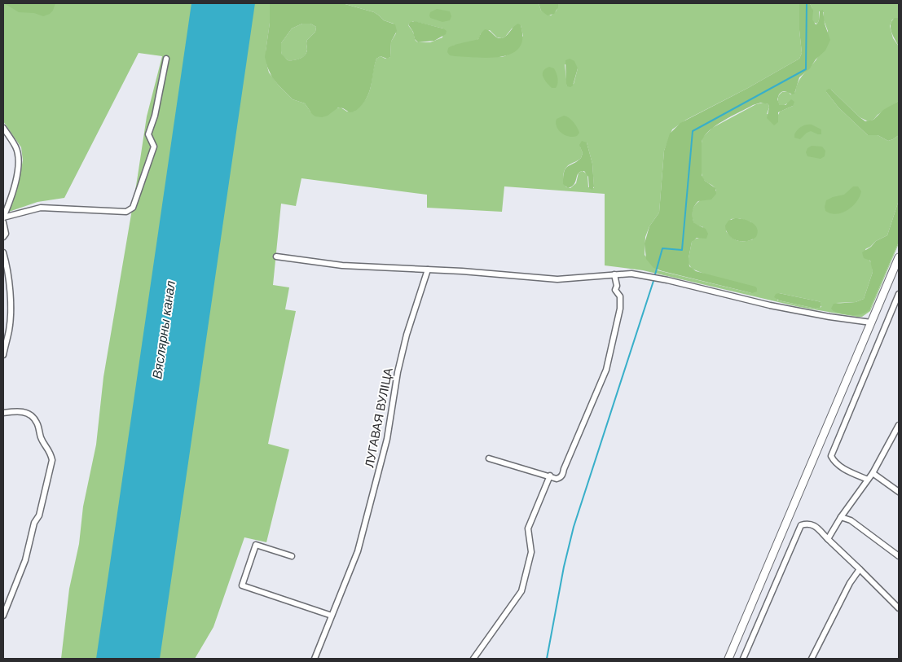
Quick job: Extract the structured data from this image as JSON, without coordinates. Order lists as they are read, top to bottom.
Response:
{
  "streets": {
    "street": ["ЛУГАВАЯ ВУЛІЦА"]
  },
  "water": ["Вяслярны канал"]
}
